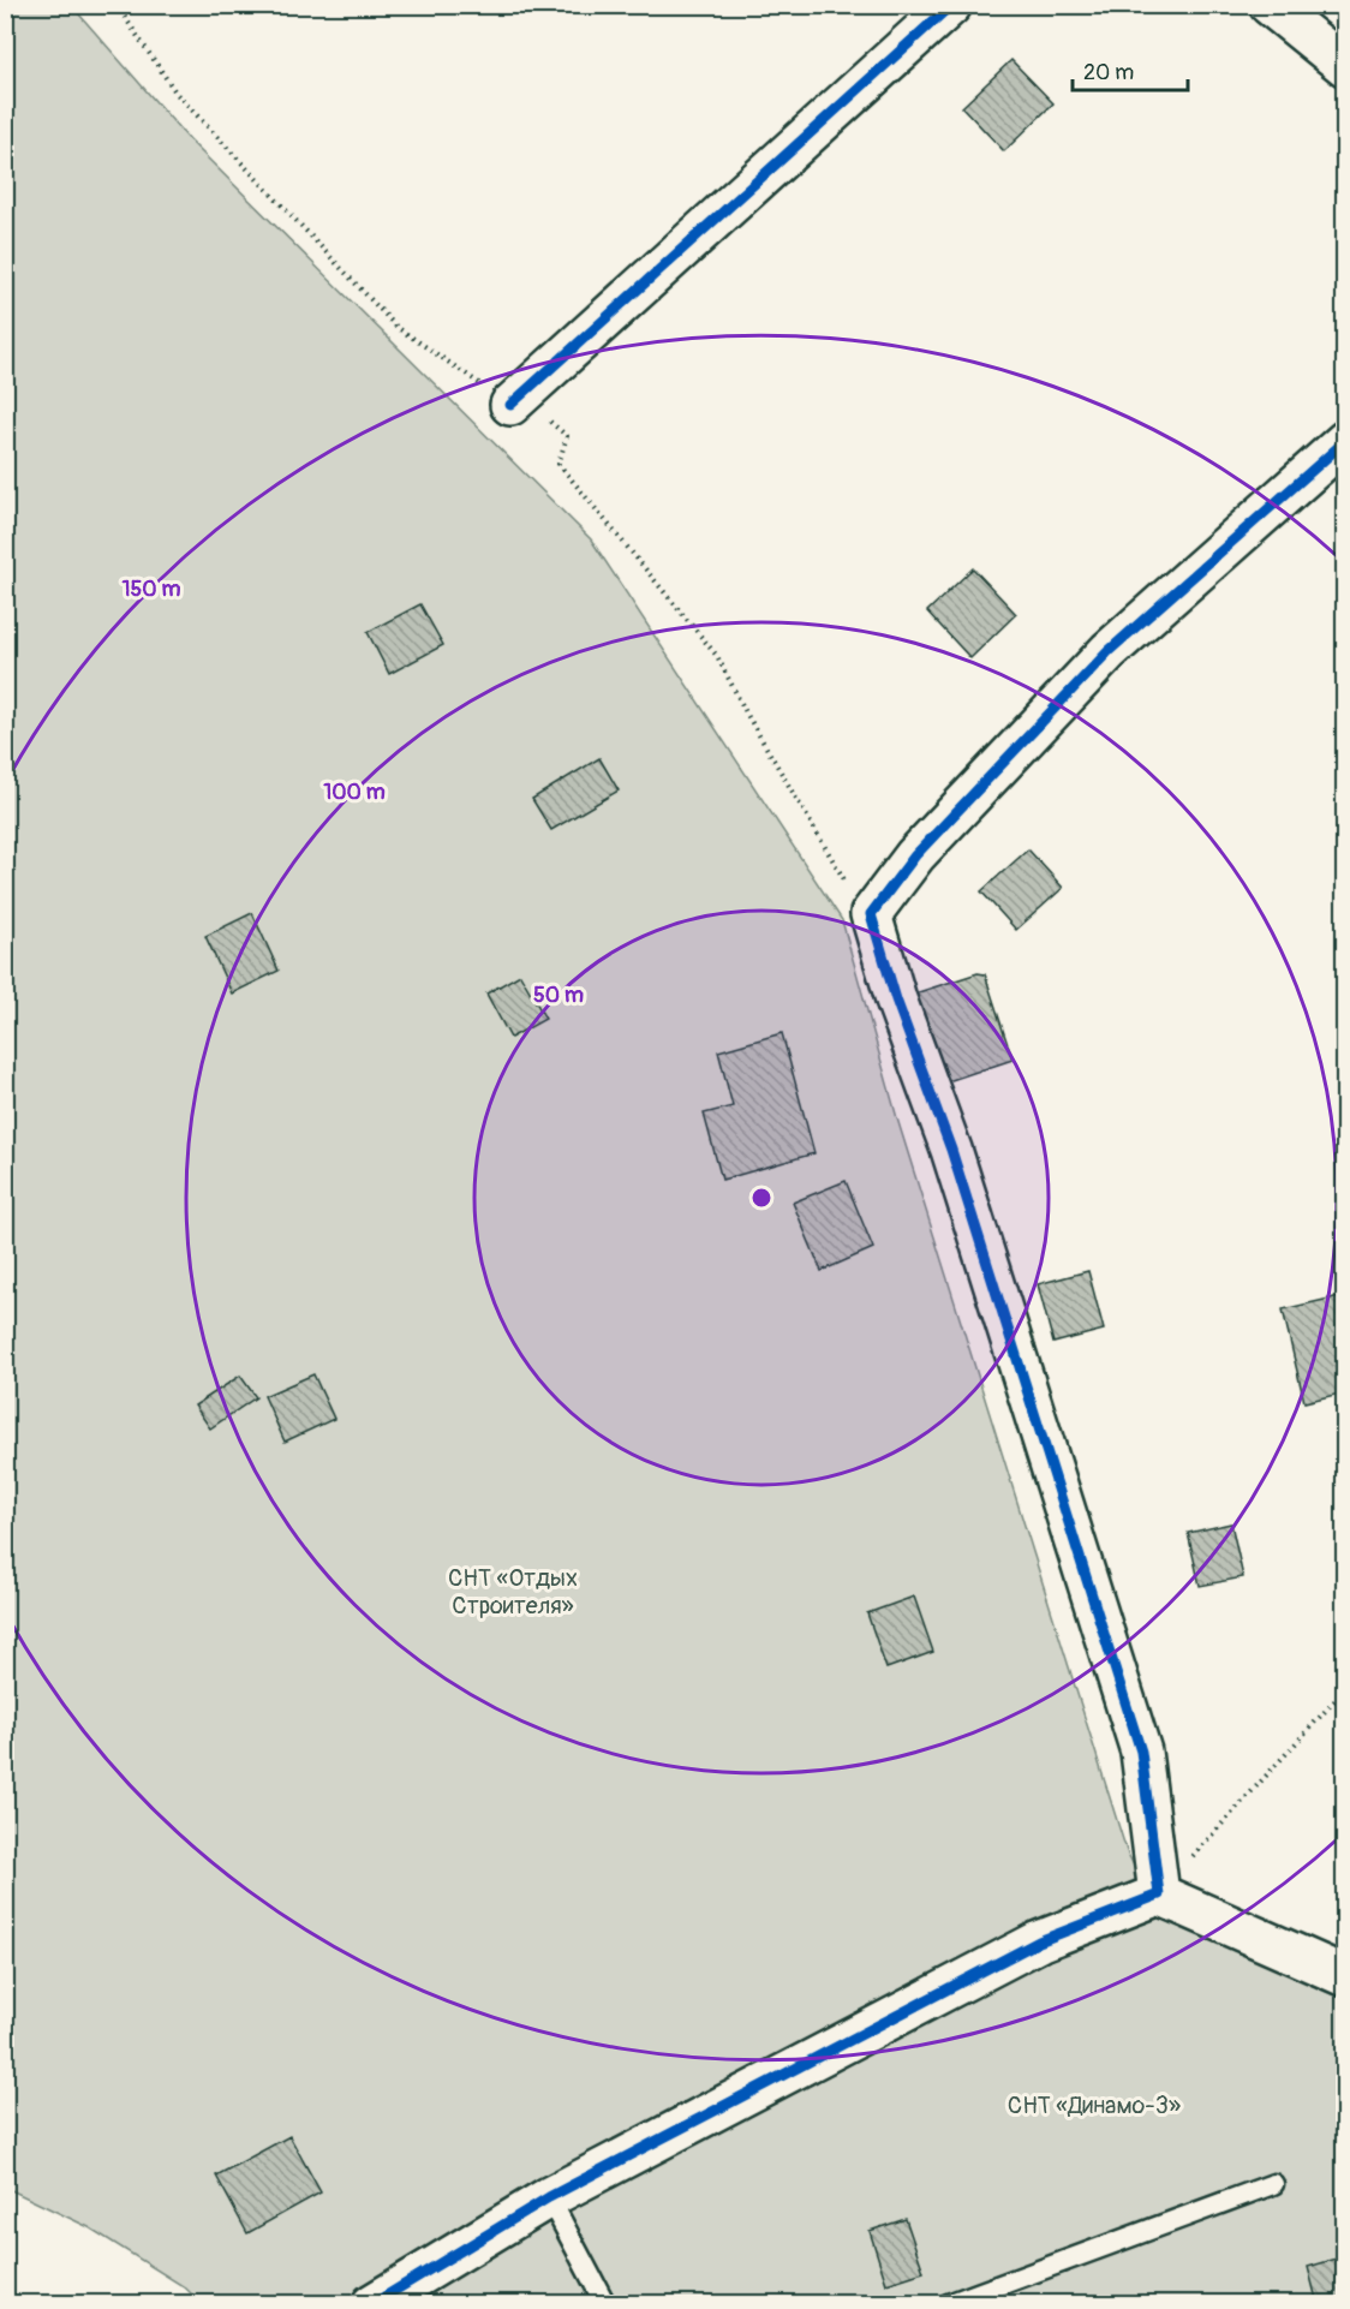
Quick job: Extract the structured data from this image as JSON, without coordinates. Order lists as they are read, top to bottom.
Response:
{
  "parks": ["СНТ «Отдых Строителя»", "СНТ «Динамо-3»"],
  "scale_bar": "20 m",
  "rings": ["150 m", "100 m", "50 m"]
}
